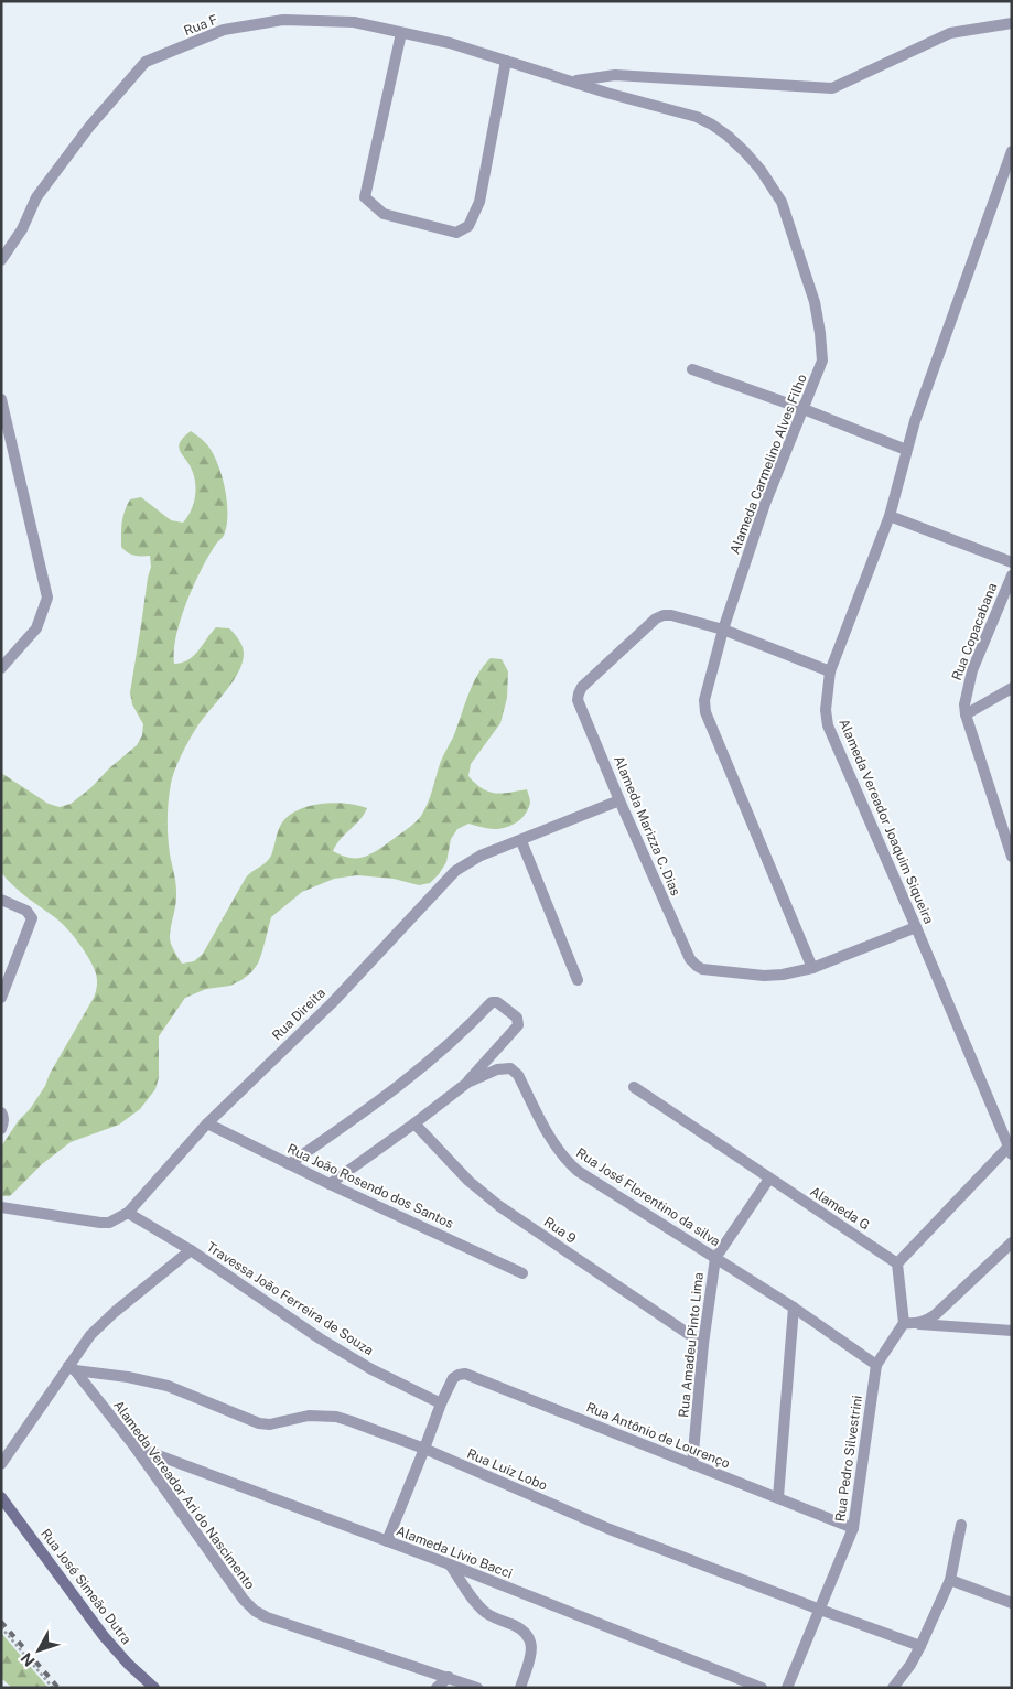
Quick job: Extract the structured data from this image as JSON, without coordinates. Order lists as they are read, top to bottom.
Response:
{
  "streets": {
    "main road": ["Rua José Simeão Dutra"],
    "street": [
      "Rua F",
      "Alameda Carmelino Alves Filho",
      "Rua Copacabana",
      "Alameda Vereador Joaquim Siqueira",
      "Alameda Marizza C. Dias",
      "Rua Direita",
      "Rua João Rosendo dos Santos",
      "Rua José Florentino da silva",
      "Alameda G",
      "Rua 9",
      "Travessa João Ferreira de Souza",
      "Rua Amadeu Pinto Lima",
      "Rua Antônio de Lourenço",
      "Rua Pedro Silvestrini",
      "Rua Luiz Lobo",
      "Alameda Vereador Ari do Nascimento",
      "Alameda Lívio Bacci"
    ]
  },
  "crossings": [
    ["Rua F", "Alameda Carmelino Alves Filho"],
    ["Alameda Carmelino Alves Filho", "Alameda Marizza C. Dias"],
    ["Alameda Marizza C. Dias", "Rua Direita"],
    ["Rua Direita", "Rua João Rosendo dos Santos"],
    ["Rua Direita", "Travessa João Ferreira de Souza"],
    ["Rua João Rosendo dos Santos", "Rua José Florentino da silva"],
    ["Rua José Florentino da silva", "Rua 9"],
    ["Rua José Florentino da silva", "Rua Amadeu Pinto Lima"],
    ["Rua José Florentino da silva", "Rua Pedro Silvestrini"],
    ["Alameda G", "Rua Amadeu Pinto Lima"],
    ["Rua 9", "Rua Amadeu Pinto Lima"],
    ["Travessa João Ferreira de Souza", "Rua Antônio de Lourenço"],
    ["Rua Amadeu Pinto Lima", "Rua Antônio de Lourenço"],
    ["Rua Antônio de Lourenço", "Rua Pedro Silvestrini"],
    ["Rua Pedro Silvestrini", "Rua Luiz Lobo"],
    ["Rua Luiz Lobo", "Alameda Vereador Ari do Nascimento"],
    ["Alameda Vereador Ari do Nascimento", "Alameda Lívio Bacci"]
  ],
  "north": "bottom left"
}
